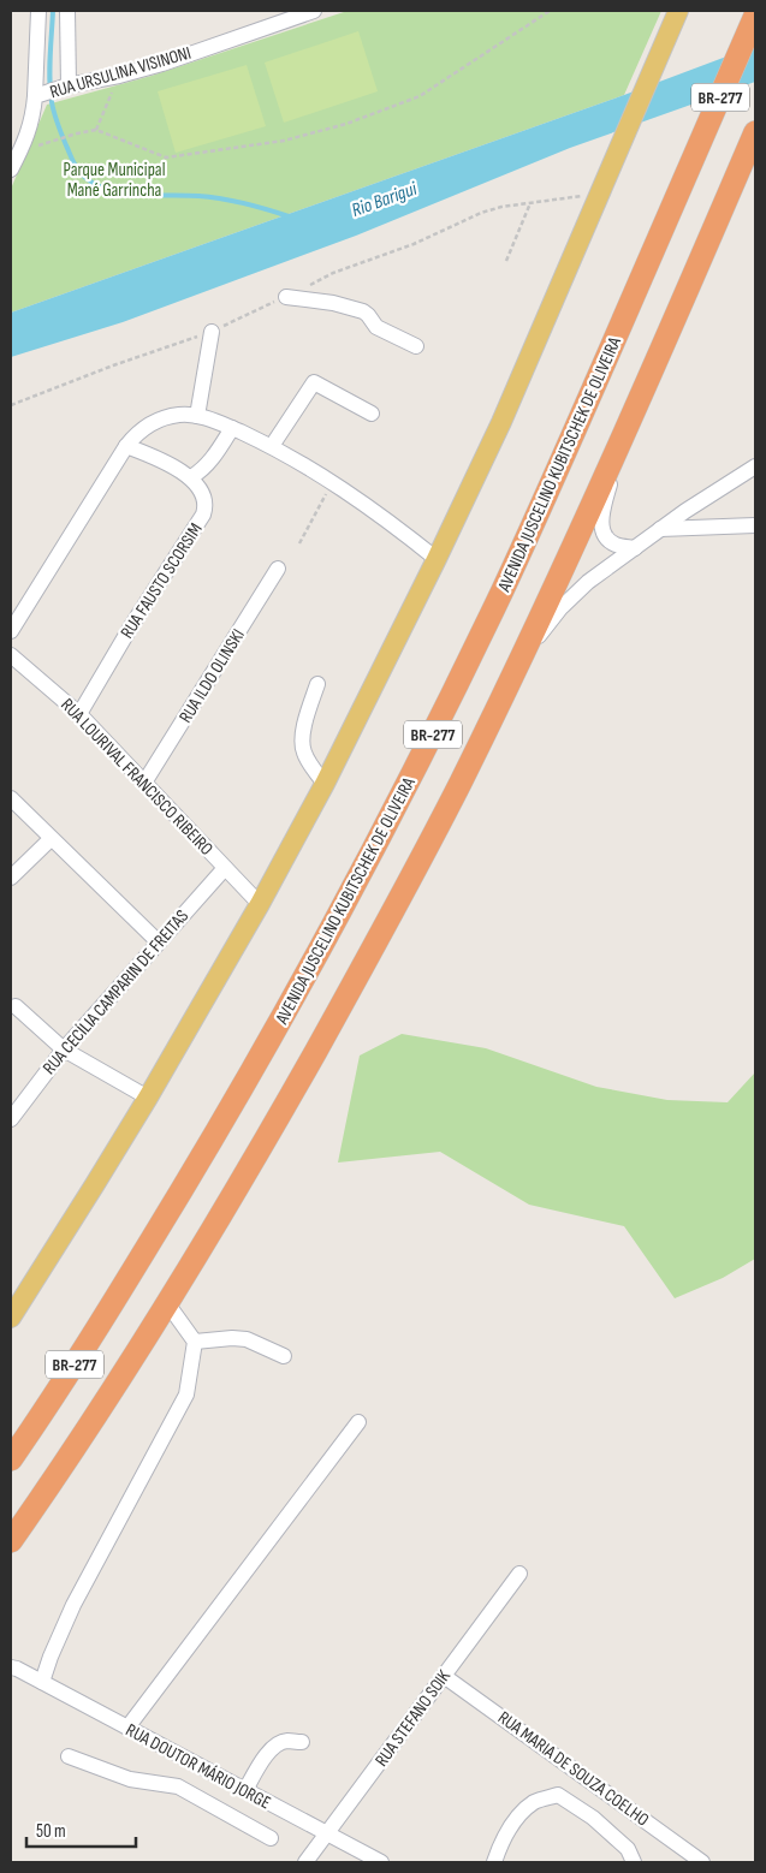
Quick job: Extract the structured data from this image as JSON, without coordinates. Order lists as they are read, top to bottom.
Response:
{
  "streets": {
    "highway": ["BR-277", "AVENIDA JUSCELINO KUBITSCHEK DE OLIVEIRA"],
    "street": [
      "RUA URSULINA VISINONI",
      "RUA FAUSTO SCORSIM",
      "RUA ILDO OLINSKI",
      "RUA LOURIVAL FRANCISCO RIBEIRO",
      "RUA CECÍLIA CAMPARIN DE FREITAS",
      "RUA STEFANO SOIK",
      "RUA DOUTOR MÁRIO JORGE",
      "RUA MARIA DE SOUZA COELHO"
    ]
  },
  "crossings": [
    ["RUA FAUSTO SCORSIM", "RUA LOURIVAL FRANCISCO RIBEIRO"],
    ["RUA ILDO OLINSKI", "RUA LOURIVAL FRANCISCO RIBEIRO"],
    ["RUA LOURIVAL FRANCISCO RIBEIRO", "RUA CECÍLIA CAMPARIN DE FREITAS"],
    ["RUA STEFANO SOIK", "RUA DOUTOR MÁRIO JORGE"],
    ["RUA STEFANO SOIK", "RUA MARIA DE SOUZA COELHO"]
  ],
  "water": ["Rio Barigui"],
  "parks": ["Parque Municipal Mané Garrincha"],
  "scale_bar": "50 m"
}
